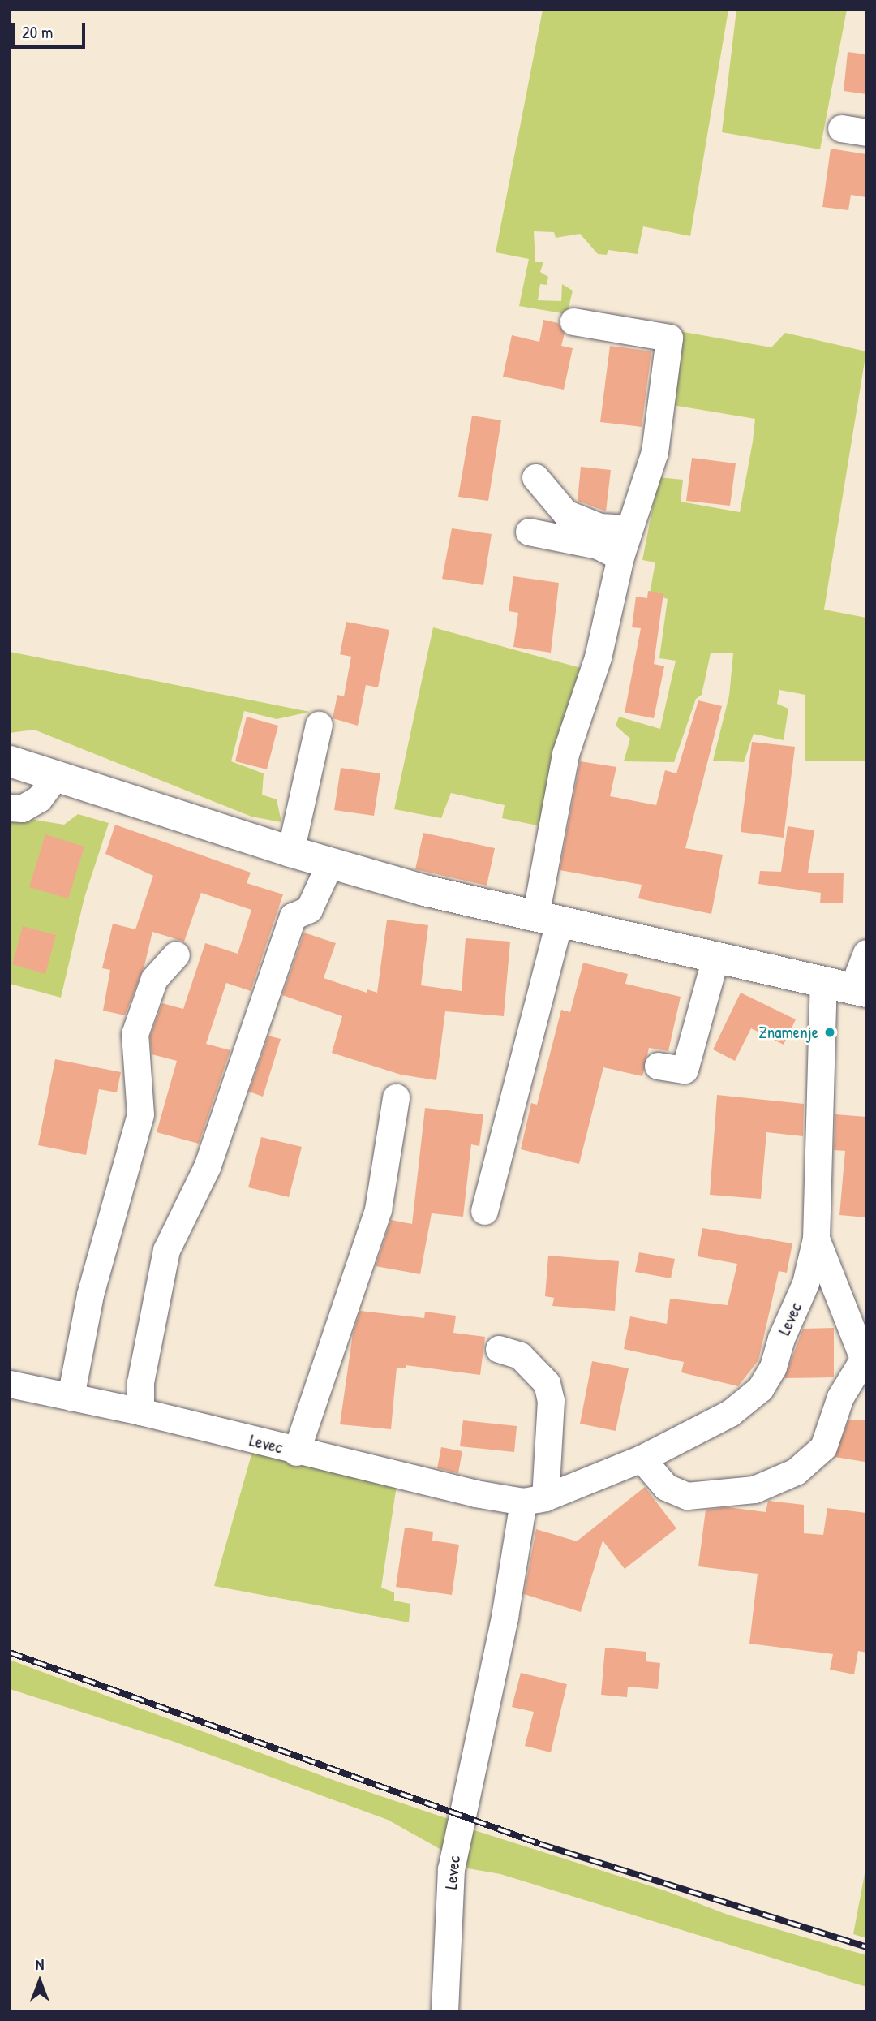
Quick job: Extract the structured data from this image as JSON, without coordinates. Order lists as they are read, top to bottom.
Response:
{
  "streets": {
    "street": ["Levec"]
  },
  "places": ["Znamenje"],
  "scale_bar": "20 m",
  "north": "top"
}
